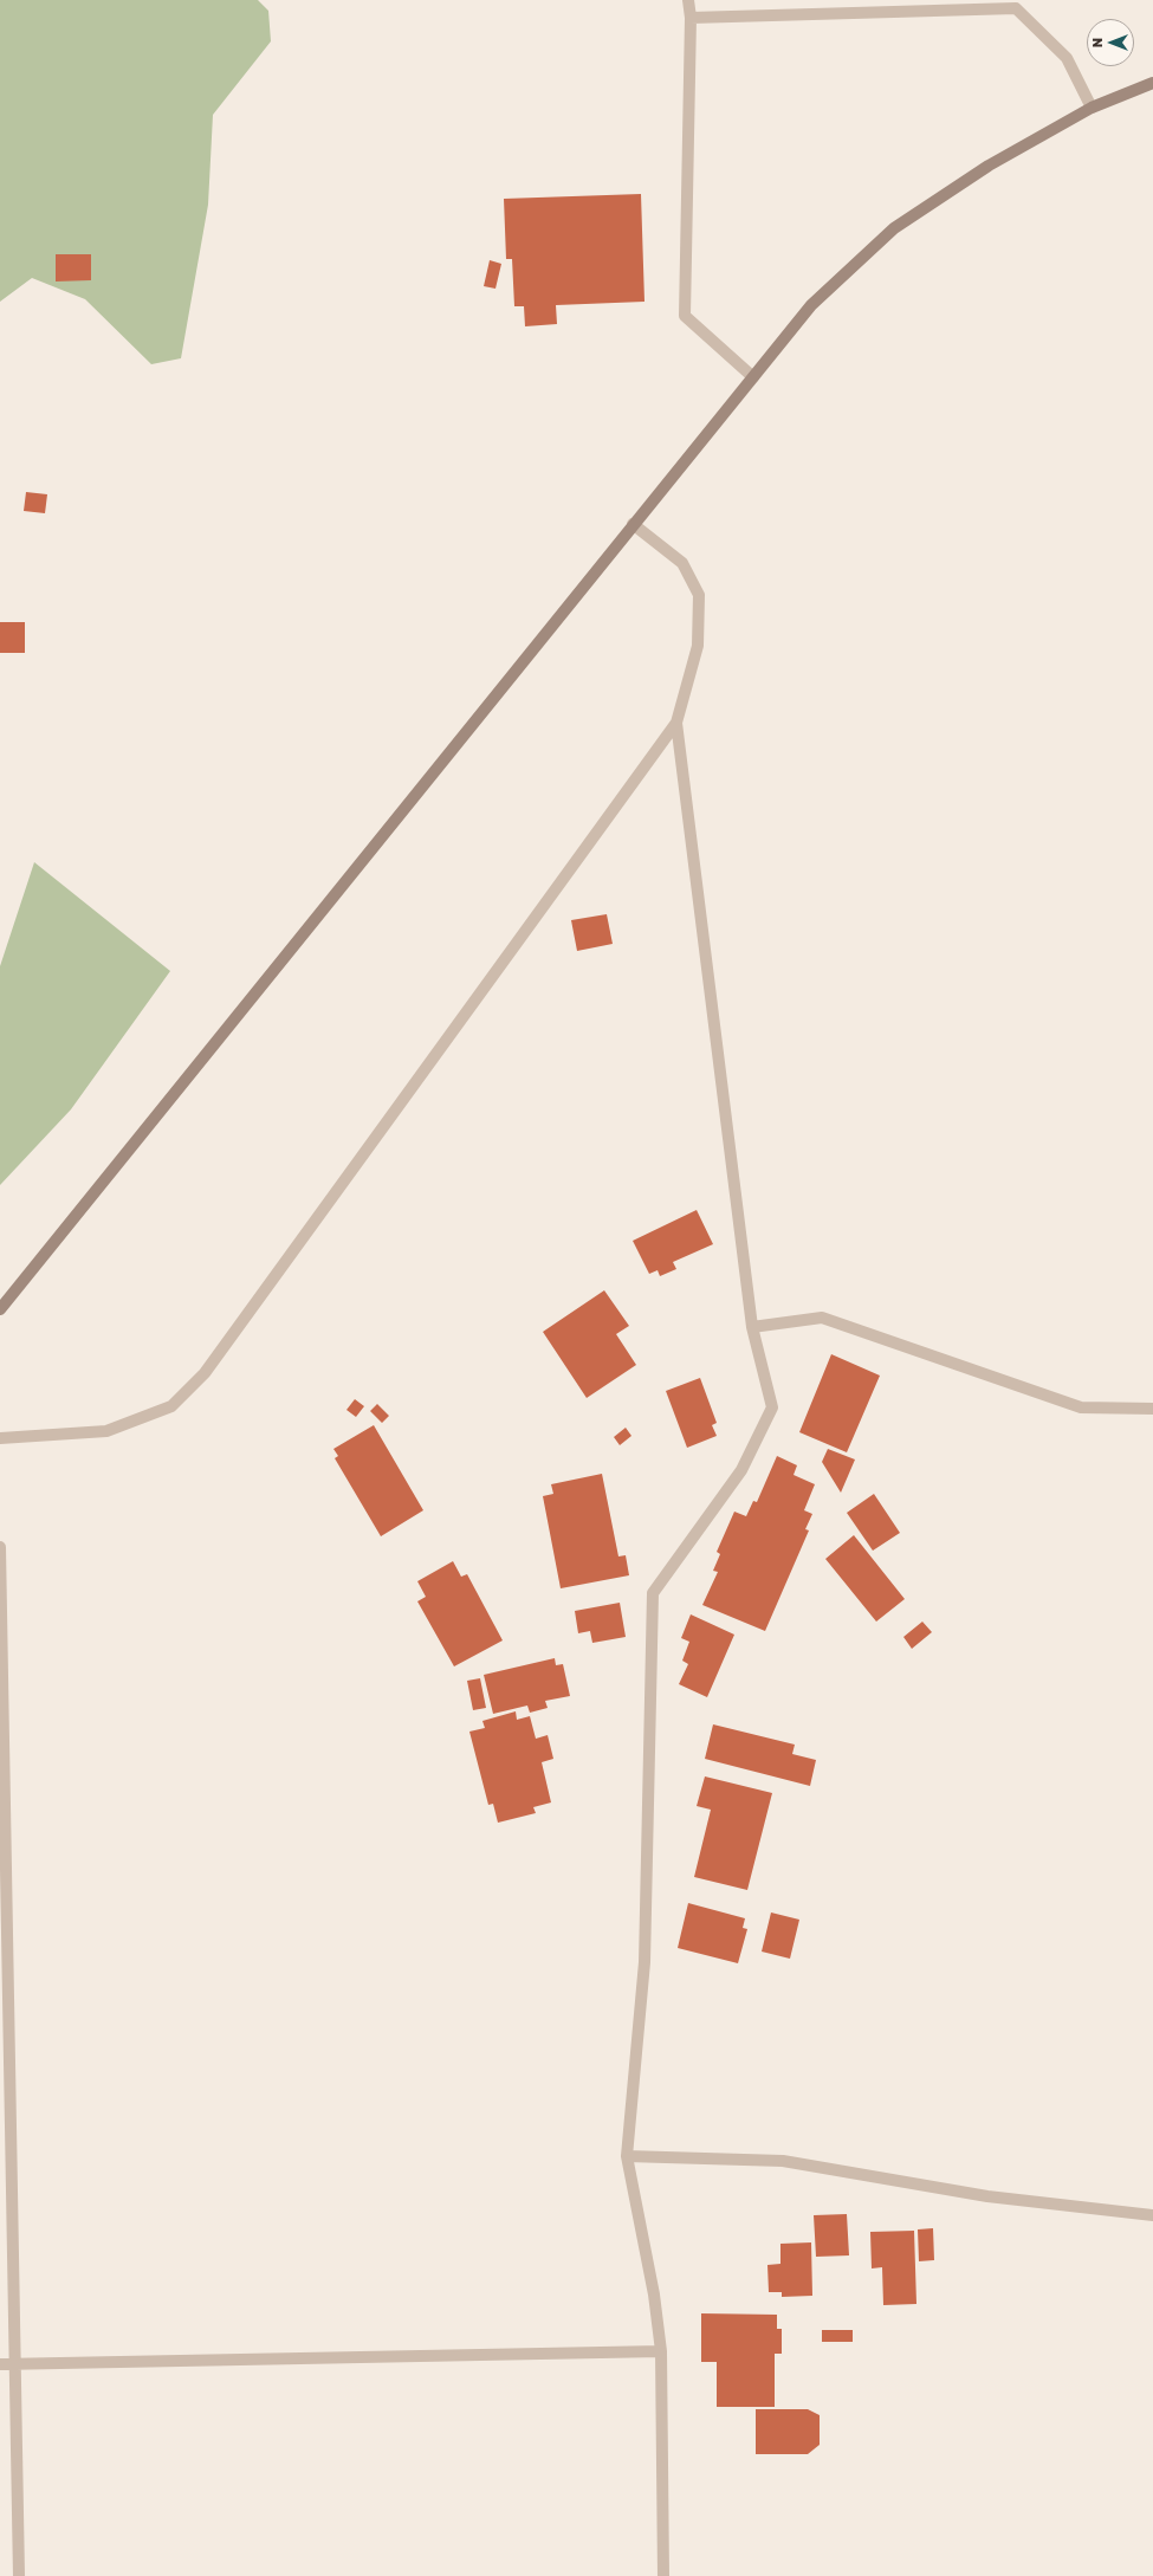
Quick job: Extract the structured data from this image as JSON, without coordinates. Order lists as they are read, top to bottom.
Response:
{
  "north": "left"
}
